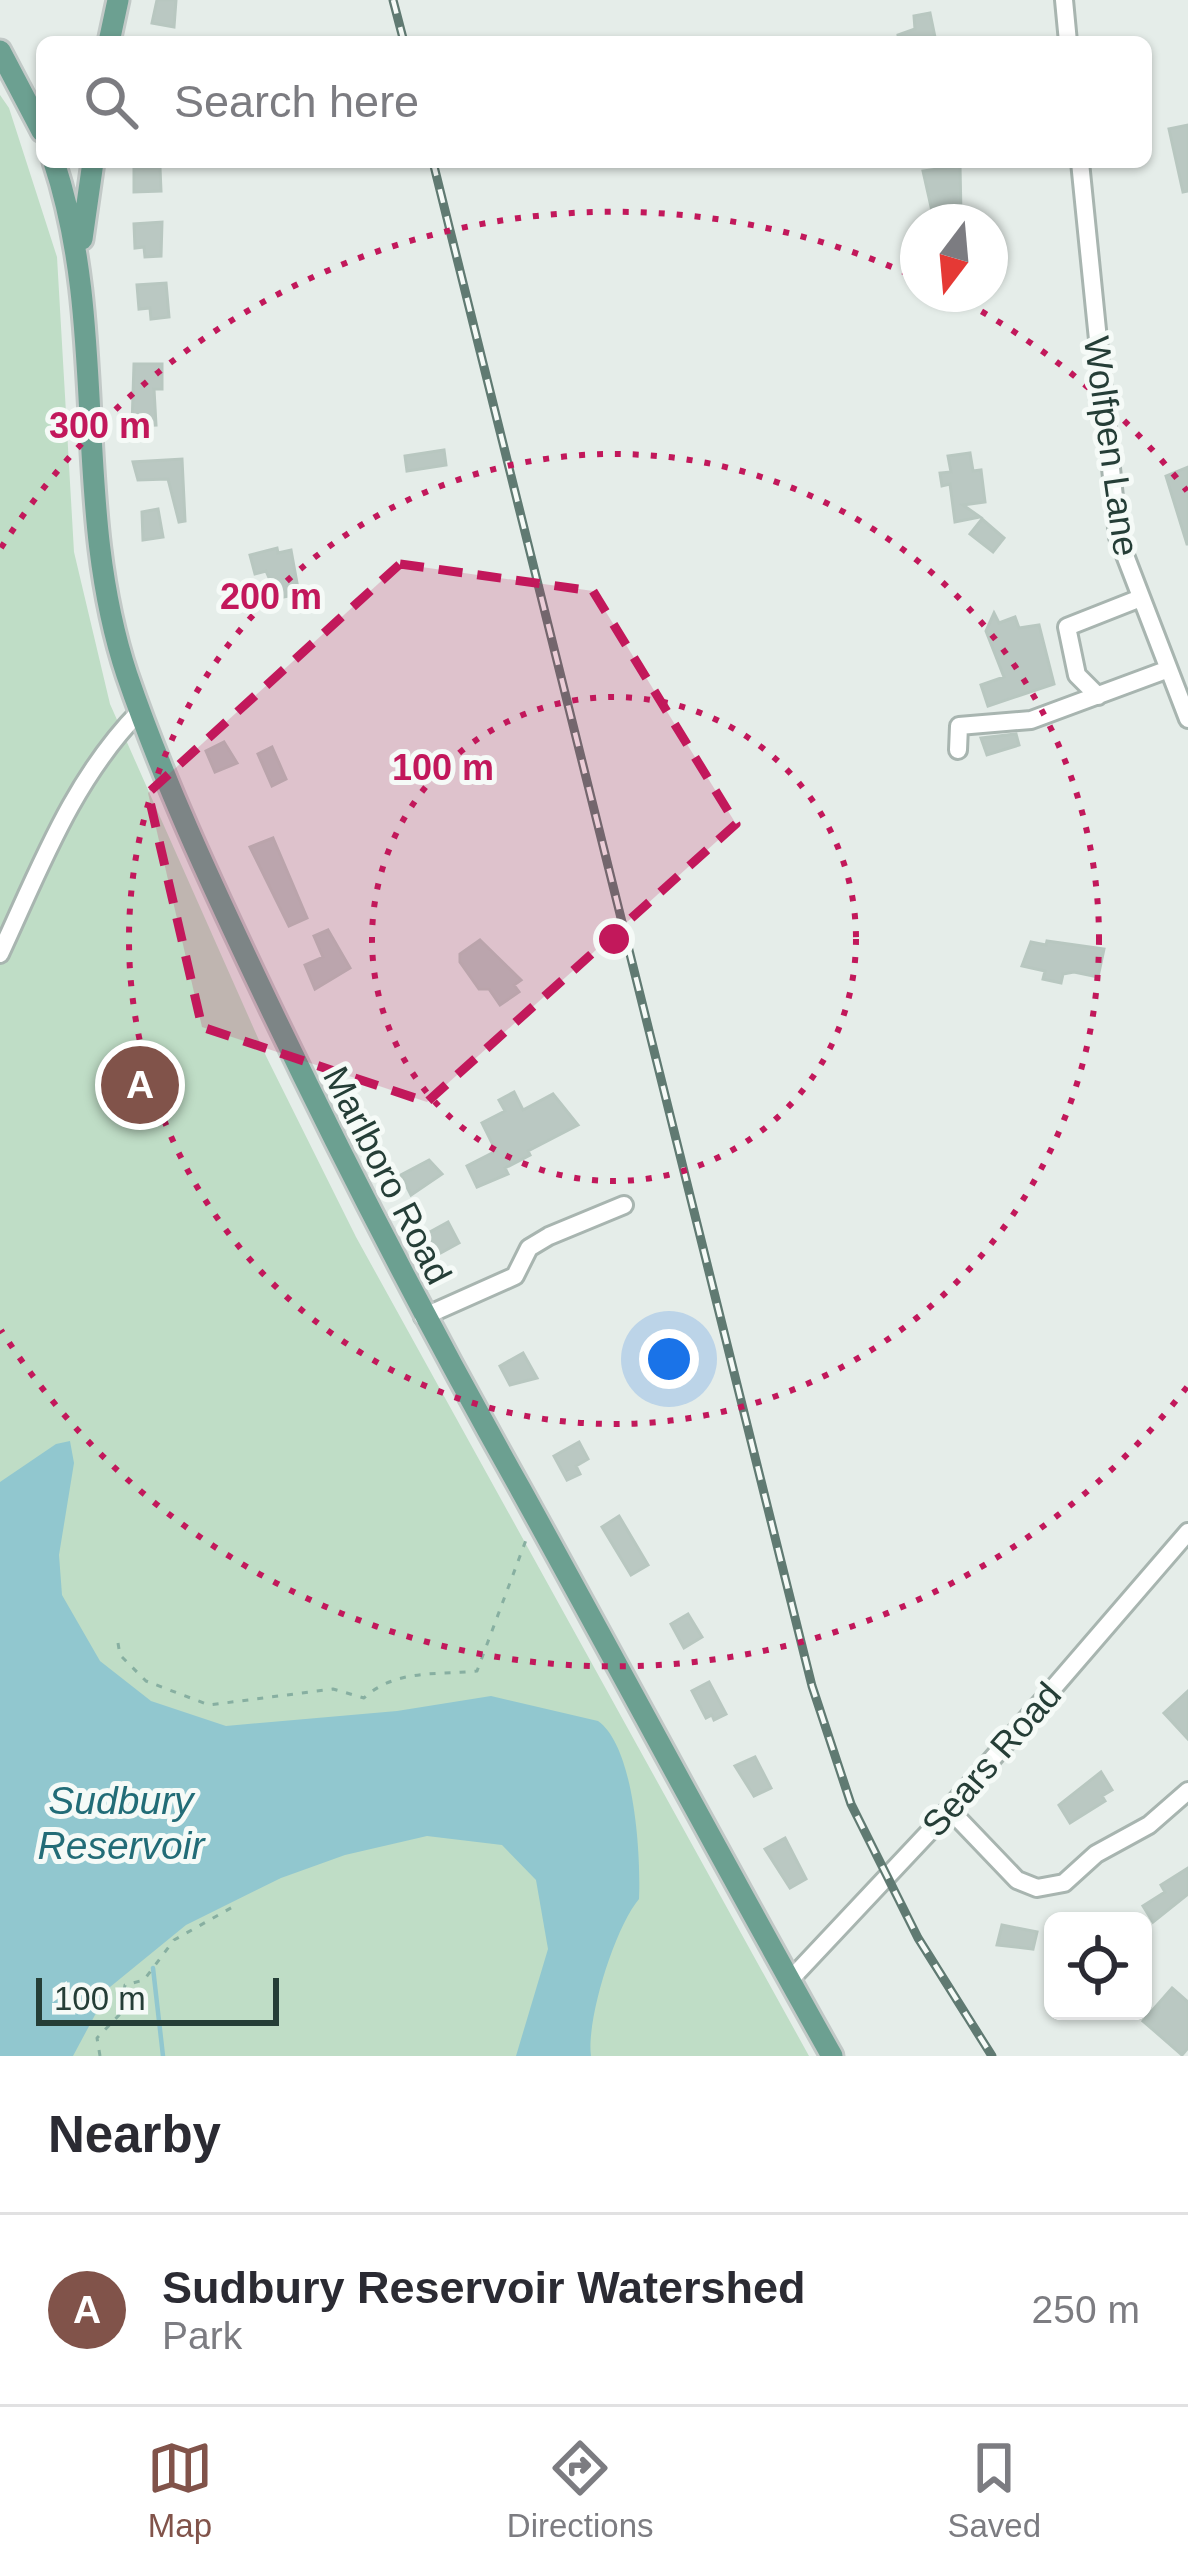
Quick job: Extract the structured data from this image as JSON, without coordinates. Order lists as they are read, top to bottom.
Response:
{
  "streets": {
    "main road": ["Marlboro Road"],
    "street": ["Wolfpen Lane", "Sears Road"]
  },
  "crossings": [
    ["Marlboro Road", "Sears Road"]
  ],
  "water": ["Sudbury Reservoir"],
  "scale_bar": "100 m",
  "north": "bottom",
  "page": {
    "search": "Search here",
    "pins": "A",
    "scale": "100 m",
    "heading": "Nearby",
    "list": [
      {
        "mark": "A",
        "name": "Sudbury Reservoir Watershed",
        "note": "Park",
        "value": "250 m"
      }
    ],
    "nav": ["Map", "Directions", "Saved"]
  },
  "rings": ["300 m", "200 m", "100 m"]
}
